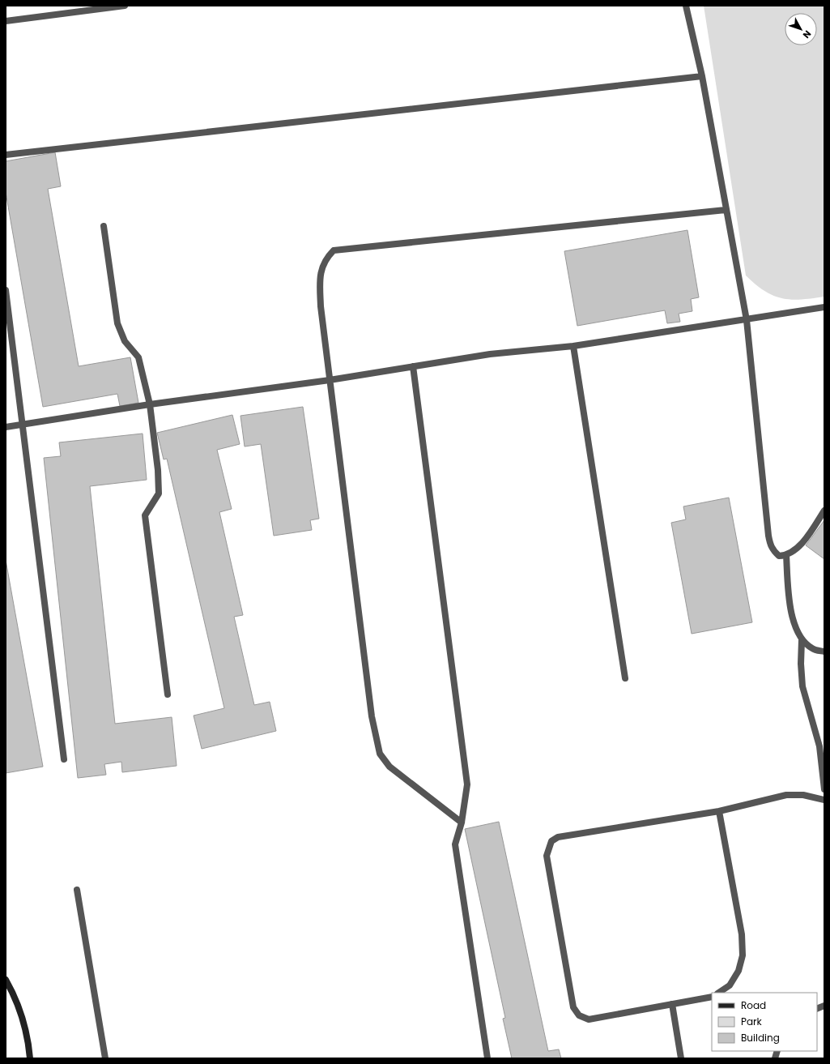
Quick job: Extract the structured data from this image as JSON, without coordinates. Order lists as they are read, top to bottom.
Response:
{
  "legend": ["Road", "Park", "Building"],
  "north": "bottom right"
}
